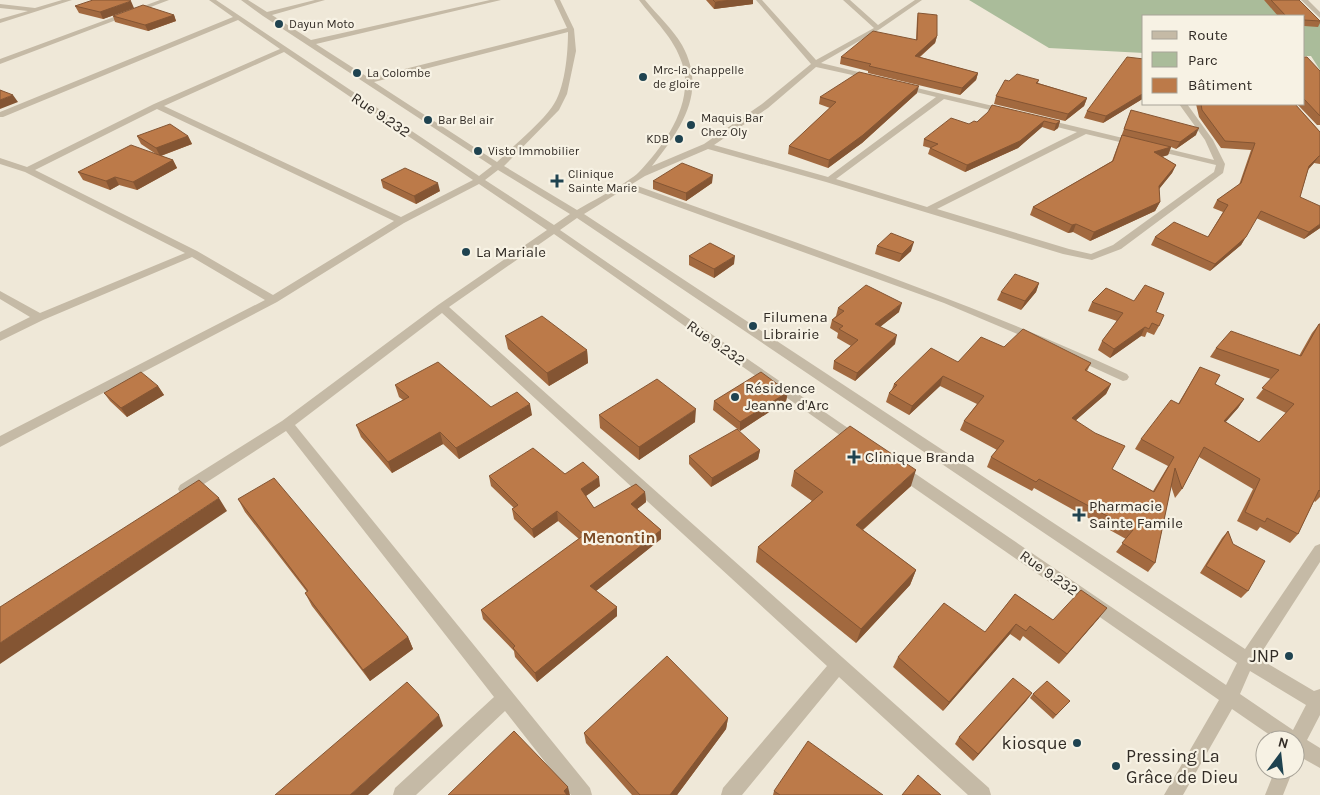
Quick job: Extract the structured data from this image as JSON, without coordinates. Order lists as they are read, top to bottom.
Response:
{
  "streets": {
    "street": ["Rue 9.232"]
  },
  "districts": ["Menontin"],
  "places": {
    "other": [
      "Dayun Moto",
      "La Colombe",
      "Mrc-la chappelle de gloire",
      "Bar Bel air",
      "Maquis Bar Chez Oly",
      "KDB",
      "Visto Immobilier",
      "La Mariale",
      "Filumena Librairie",
      "Résidence Jeanne d'Arc",
      "JNP",
      "kiosque",
      "Pressing La Grâce de Dieu"
    ],
    "health": ["Clinique Sainte Marie", "Clinique Branda", "Pharmacie Sainte Famile"]
  },
  "legend": ["Route", "Parc", "Bâtiment"],
  "north": "top"
}
